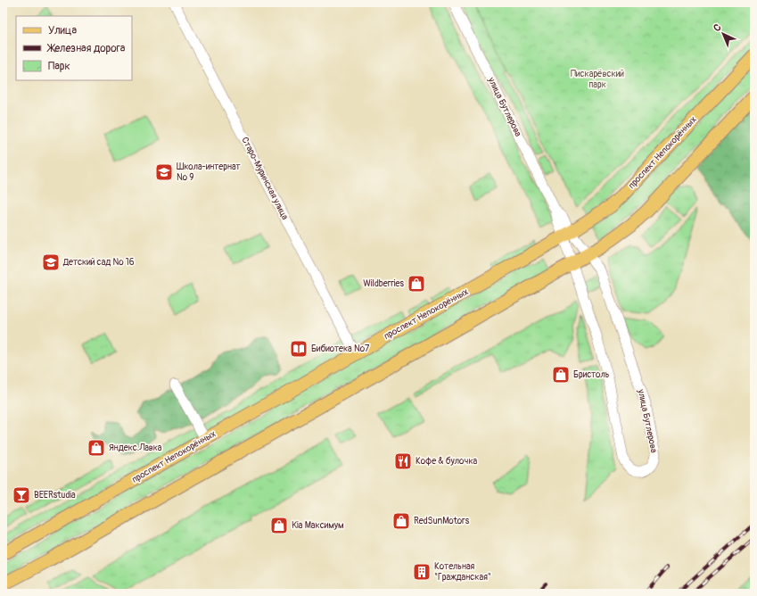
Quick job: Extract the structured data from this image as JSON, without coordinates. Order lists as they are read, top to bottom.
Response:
{
  "streets": {
    "main road": ["проспект Непокорённых"],
    "street": ["улица Бутлерова", "Старо-Муринская улица"]
  },
  "crossings": [
    ["улица Бутлерова", "проспект Непокорённых"],
    ["проспект Непокорённых", "Старо-Муринская улица"]
  ],
  "parks": ["Пискарёвский парк"],
  "places": {
    "school or university": ["Школа-интернат № 9", "Детский сад № 16"],
    "shop": [
      "Wildberries",
      "Бристоль",
      "Яндекс.Лавка",
      "RedSunMotors",
      "Kia Максимум"
    ],
    "library": ["Бибиотека №7"],
    "restaurant": ["Кофе & булочка"],
    "bar": ["BEERstudia"],
    "building": ["Котельная \"Гражданская\""]
  },
  "legend": ["Улица", "Железная дорога", "Парк"],
  "north": "top left"
}
